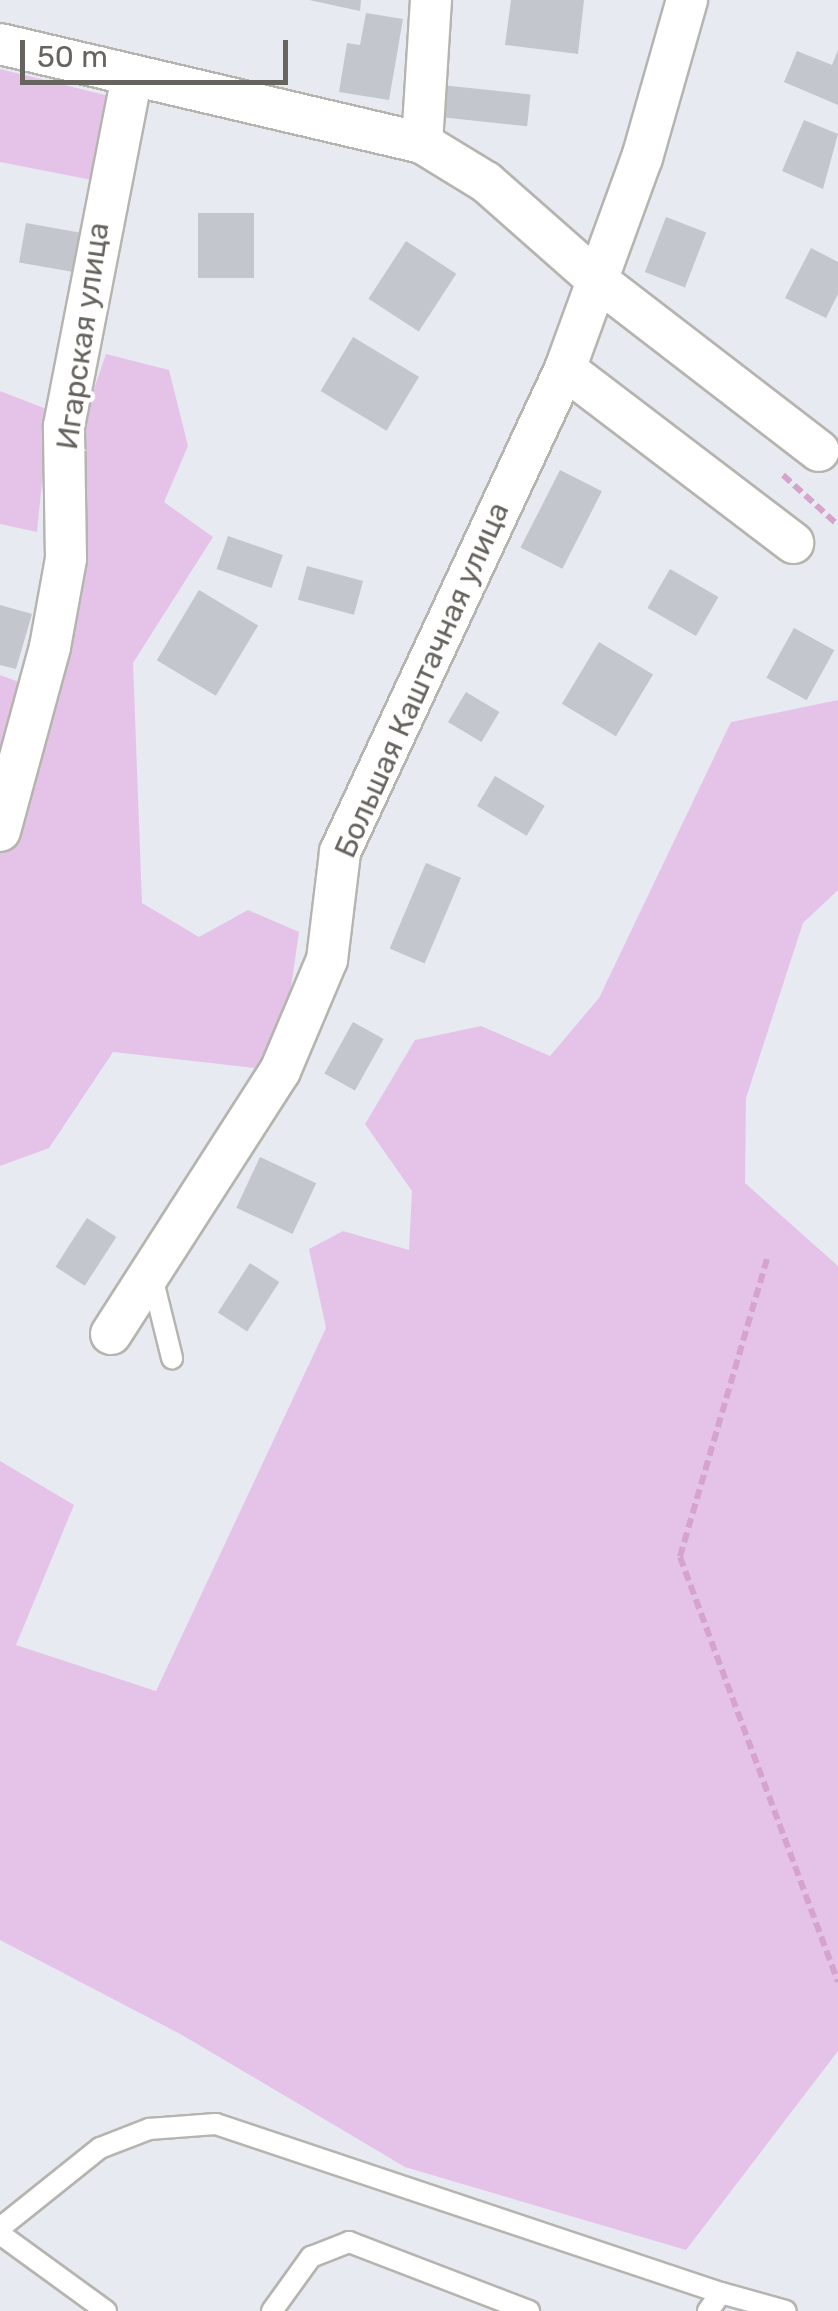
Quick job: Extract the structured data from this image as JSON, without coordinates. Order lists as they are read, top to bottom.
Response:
{
  "streets": {
    "street": ["Игарская улица", "Большая Каштачная улица"]
  },
  "scale_bar": "50 m"
}
